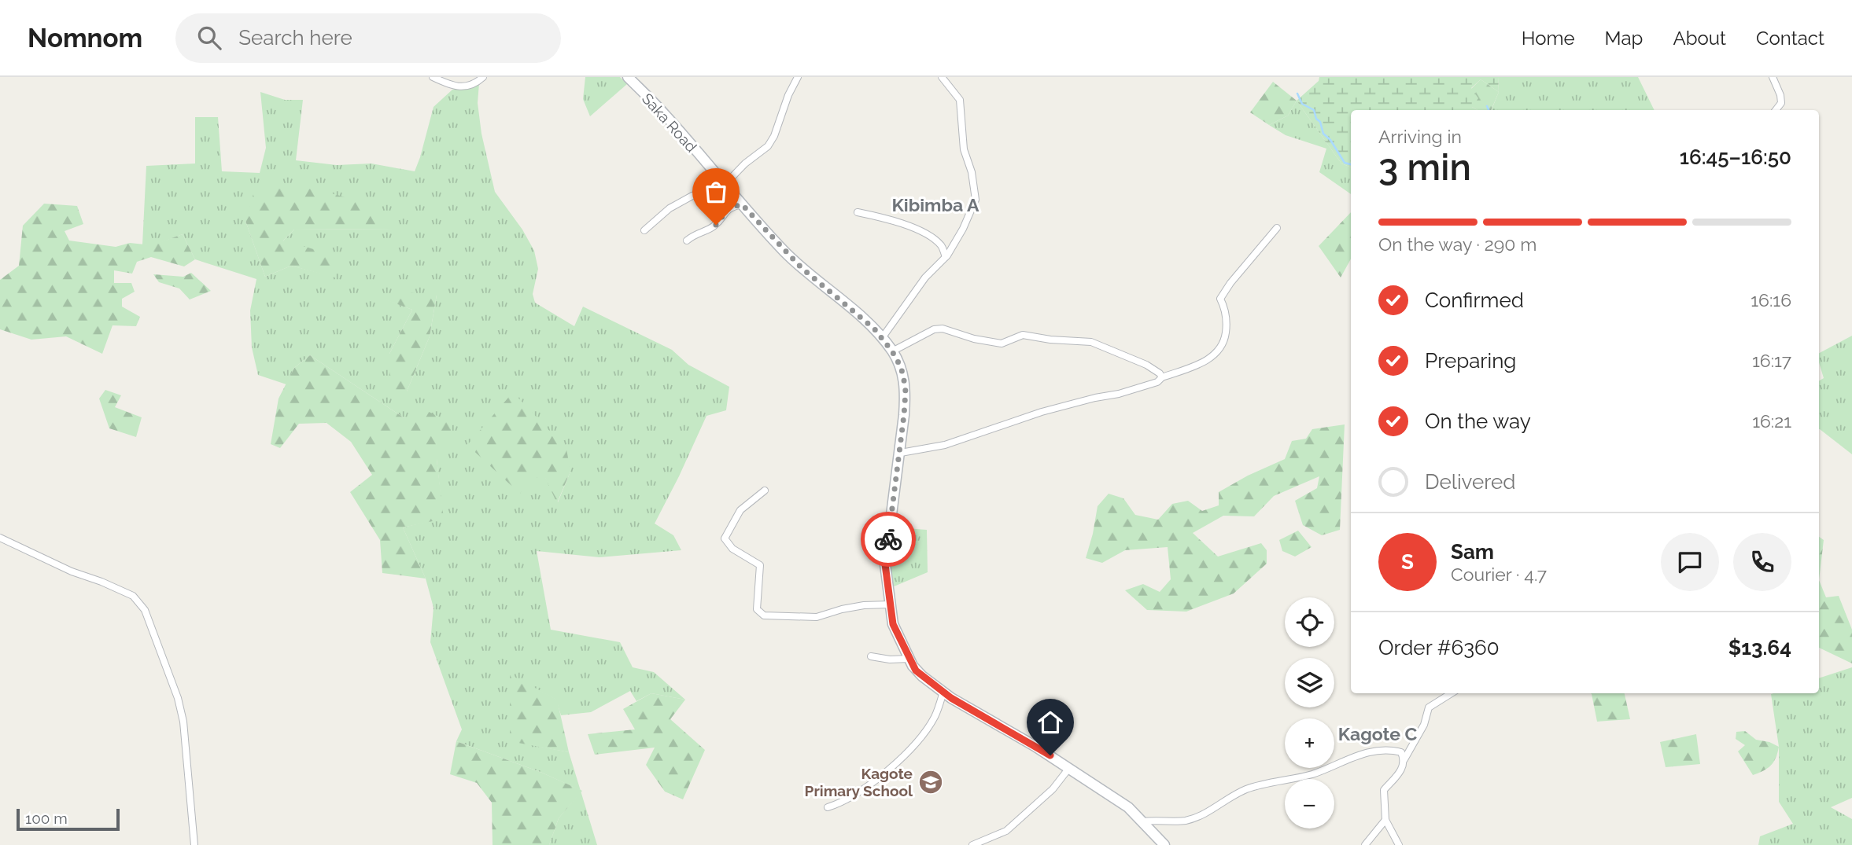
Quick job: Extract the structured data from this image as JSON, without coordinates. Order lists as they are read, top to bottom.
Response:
{
  "streets": {
    "main road": ["Saka Road"]
  },
  "districts": ["Kibimba A", "Kagote C"],
  "places": {
    "school or university": ["Kagote Primary School"]
  },
  "scale_bar": "100 m",
  "page": {
    "header": "Nomnom",
    "search": "Search here",
    "nav": [
      "Home",
      "Map",
      "About",
      "Contact"
    ],
    "heading": ["3 min", "Arriving in", "16:45–16:50"],
    "panel": [
      "Sam",
      "Courier · 4.7",
      "Order #6360",
      "$13.64"
    ],
    "bar": "On the way · 290 m",
    "list": [
      ["Confirmed", "16:16"],
      ["Preparing", "16:17"],
      ["On the way", "16:21"],
      "Delivered"
    ],
    "round": "S",
    "map_buttons": ["+", "−"],
    "scale": "100 m"
  }
}
